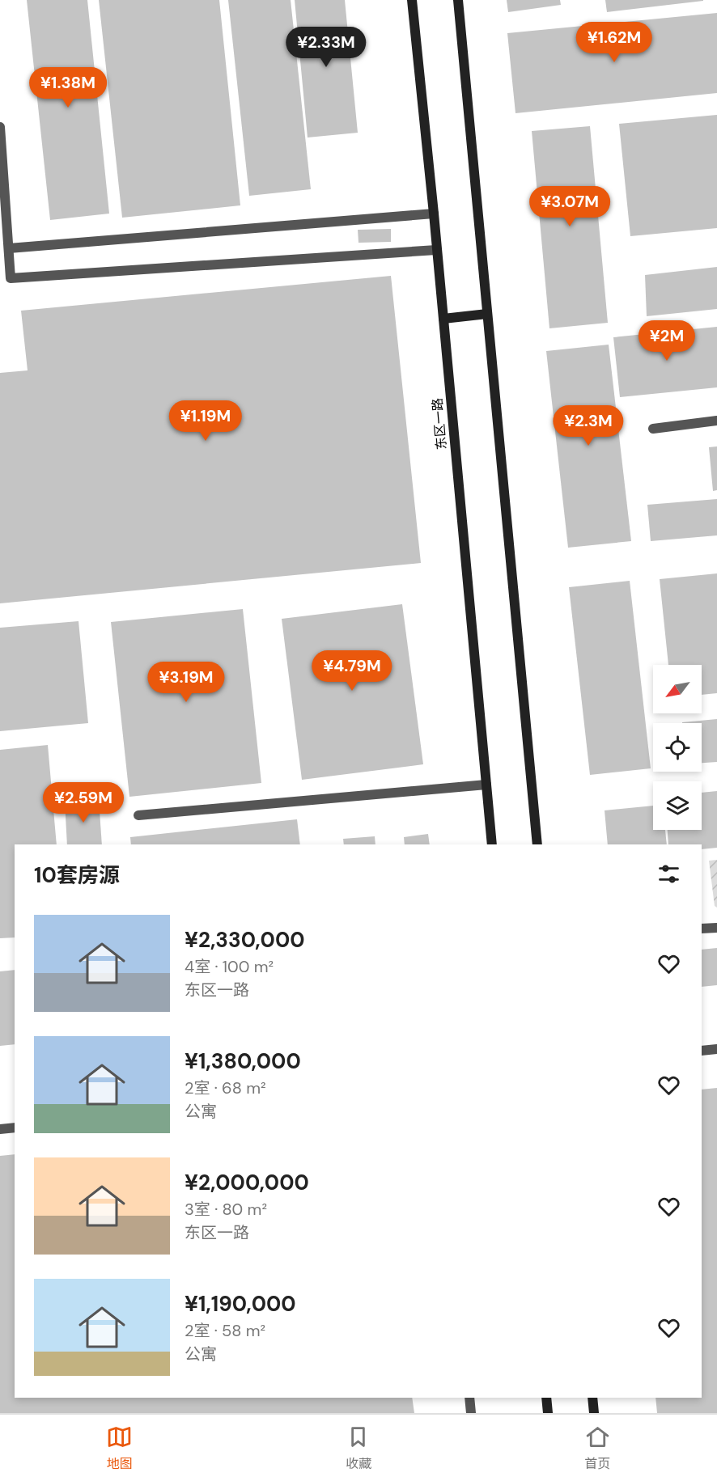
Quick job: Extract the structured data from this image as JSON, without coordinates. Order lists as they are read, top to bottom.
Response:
{
  "streets": {
    "main road": ["东区一路"]
  },
  "north": "bottom left",
  "page": {
    "price": [
      "¥1.62M",
      "¥2.33M",
      "¥1.38M",
      "¥3.07M",
      "¥2M",
      "¥1.19M",
      "¥2.3M",
      "¥4.79M",
      "¥3.19M",
      "¥2.59M"
    ],
    "heading": "10套房源",
    "list": [
      {
        "name": "¥2,330,000",
        "note": "4室 · 100 m² · 东区一路"
      },
      {
        "name": "¥1,380,000",
        "note": "2室 · 68 m² · 公寓"
      },
      {
        "name": "¥2,000,000",
        "note": "3室 · 80 m² · 东区一路"
      },
      {
        "name": "¥1,190,000",
        "note": "2室 · 58 m² · 公寓"
      }
    ],
    "tabs": ["地图", "收藏", "首页"]
  }
}
